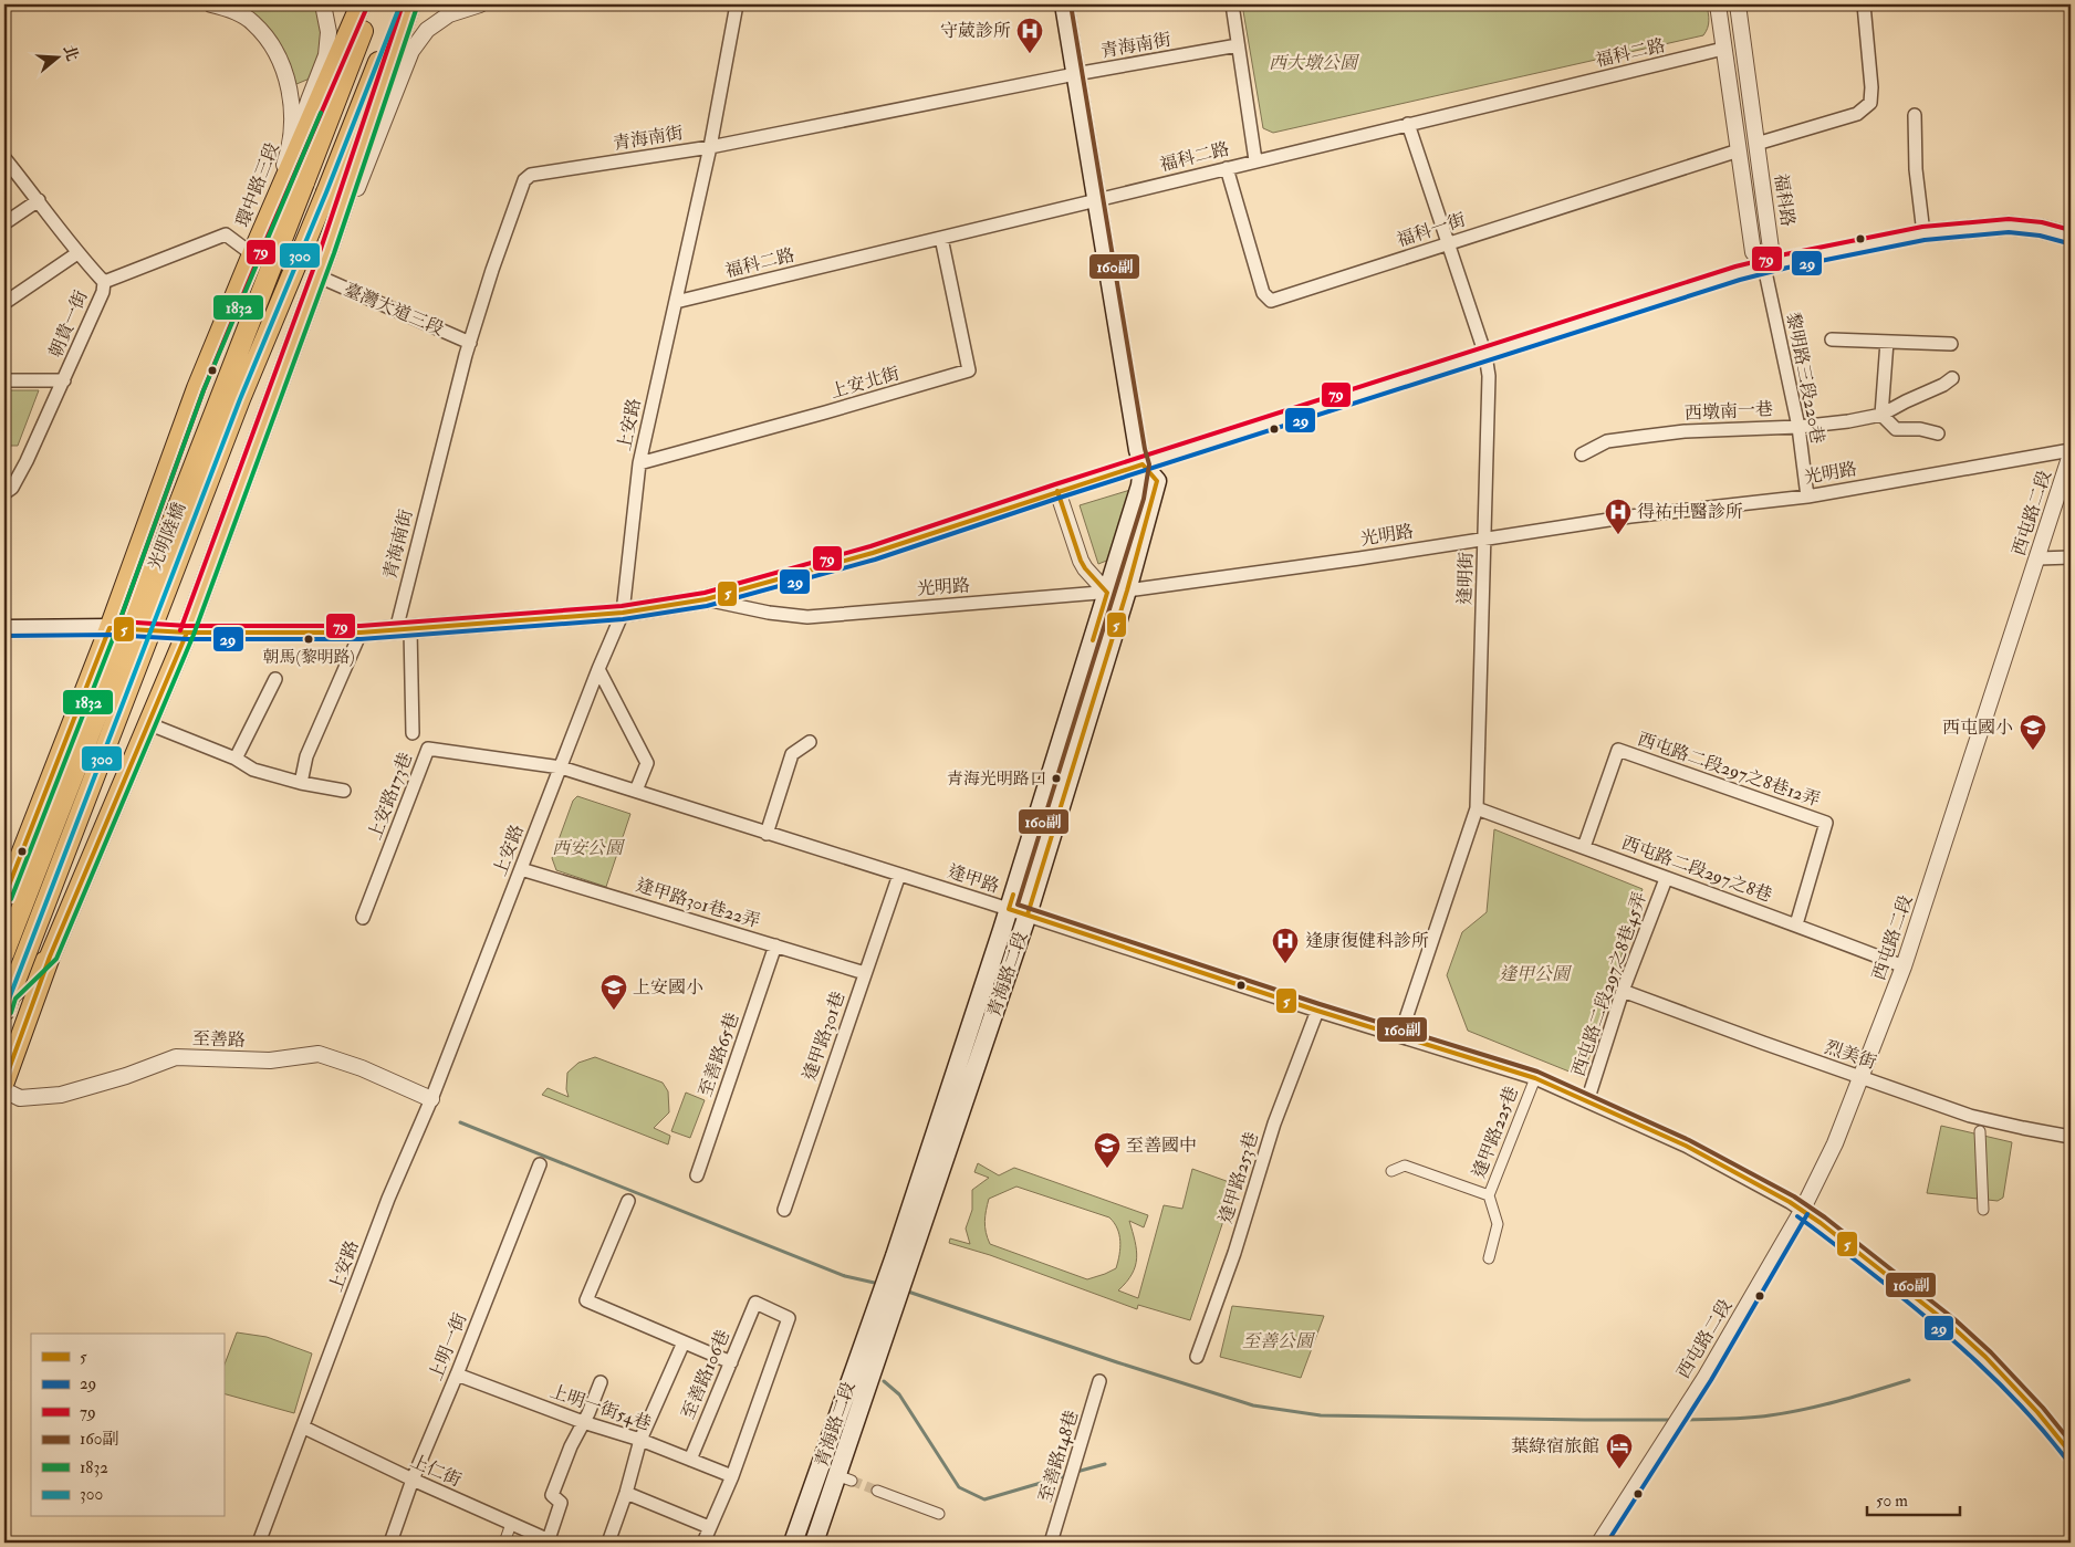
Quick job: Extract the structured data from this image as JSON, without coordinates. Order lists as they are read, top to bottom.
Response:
{
  "streets": {
    "main road": ["光明陸橋", "青海路二段"],
    "street": [
      "青海南街",
      "福科二路",
      "環中路三段",
      "福科路",
      "福科一街",
      "臺灣大道三段",
      "朝貴一街",
      "黎明路三段220巷",
      "上安北街",
      "西墩南一巷",
      "上安路",
      "光明路",
      "西屯路二段",
      "逢明街",
      "西屯路二段297之8巷12弄",
      "上安路173巷",
      "西屯路二段297之8巷",
      "逢甲路",
      "逢甲路301巷22弄",
      "西屯路二段297之8巷45弄",
      "逢甲路301巷",
      "至善路",
      "至善路65巷",
      "烈美街",
      "逢甲路225巷",
      "逢甲路253巷",
      "上明一街",
      "至善路106巷",
      "上明一街54巷",
      "至善路148巷",
      "上仁街"
    ]
  },
  "crossings": [
    ["青海南街", "臺灣大道三段"],
    ["青海南街", "上安路"],
    ["青海南街", "青海路二段"],
    ["福科二路", "福科一街"],
    ["福科二路", "上安北街"],
    ["福科二路", "上安路"],
    ["福科二路", "逢明街"],
    ["福科二路", "青海路二段"],
    ["福科路", "黎明路三段220巷"],
    ["福科一街", "逢明街"],
    ["黎明路三段220巷", "西墩南一巷"],
    ["黎明路三段220巷", "光明路"],
    ["上安北街", "上安路"],
    ["上安路", "上安路173巷"],
    ["上安路", "逢甲路"],
    ["上安路", "逢甲路301巷22弄"],
    ["上安路", "至善路"],
    ["上安路", "上仁街"],
    ["光明路", "西屯路二段"],
    ["光明路", "逢明街"],
    ["光明路", "青海路二段"],
    ["西屯路二段", "西屯路二段297之8巷"],
    ["西屯路二段", "逢甲路"],
    ["西屯路二段", "烈美街"],
    ["逢明街", "西屯路二段297之8巷"],
    ["逢明街", "逢甲路"],
    ["西屯路二段297之8巷12弄", "西屯路二段297之8巷"],
    ["上安路173巷", "逢甲路"],
    ["西屯路二段297之8巷", "西屯路二段297之8巷45弄"],
    ["逢甲路", "青海路二段"],
    ["逢甲路", "西屯路二段297之8巷45弄"],
    ["逢甲路", "逢甲路301巷"],
    ["逢甲路", "逢甲路225巷"],
    ["逢甲路", "逢甲路253巷"],
    ["逢甲路301巷22弄", "逢甲路301巷"],
    ["逢甲路301巷22弄", "至善路65巷"],
    ["西屯路二段297之8巷45弄", "烈美街"],
    ["上明一街", "上明一街54巷"],
    ["上明一街", "上仁街"],
    ["至善路106巷", "上明一街54巷"]
  ],
  "parks": [
    "西大墩公園",
    "西安公園",
    "逢甲公園",
    "至善公園"
  ],
  "places": {
    "hospital": ["守葳診所", "得祐中醫診所", "逢康復健科診所"],
    "other": ["朝馬(黎明路)", "青海光明路口"],
    "school or university": ["西屯國小", "上安國小", "至善國中"],
    "hotel": ["葉綠宿旅館"]
  },
  "lines": [
    "transit line 79",
    "transit line 160副",
    "transit line 300",
    "transit line 1832",
    "transit line 29",
    "transit line 5"
  ],
  "legend": [
    "5",
    "29",
    "79",
    "160副",
    "1832",
    "300"
  ],
  "scale_bar": "50 m",
  "north": "right"
}
